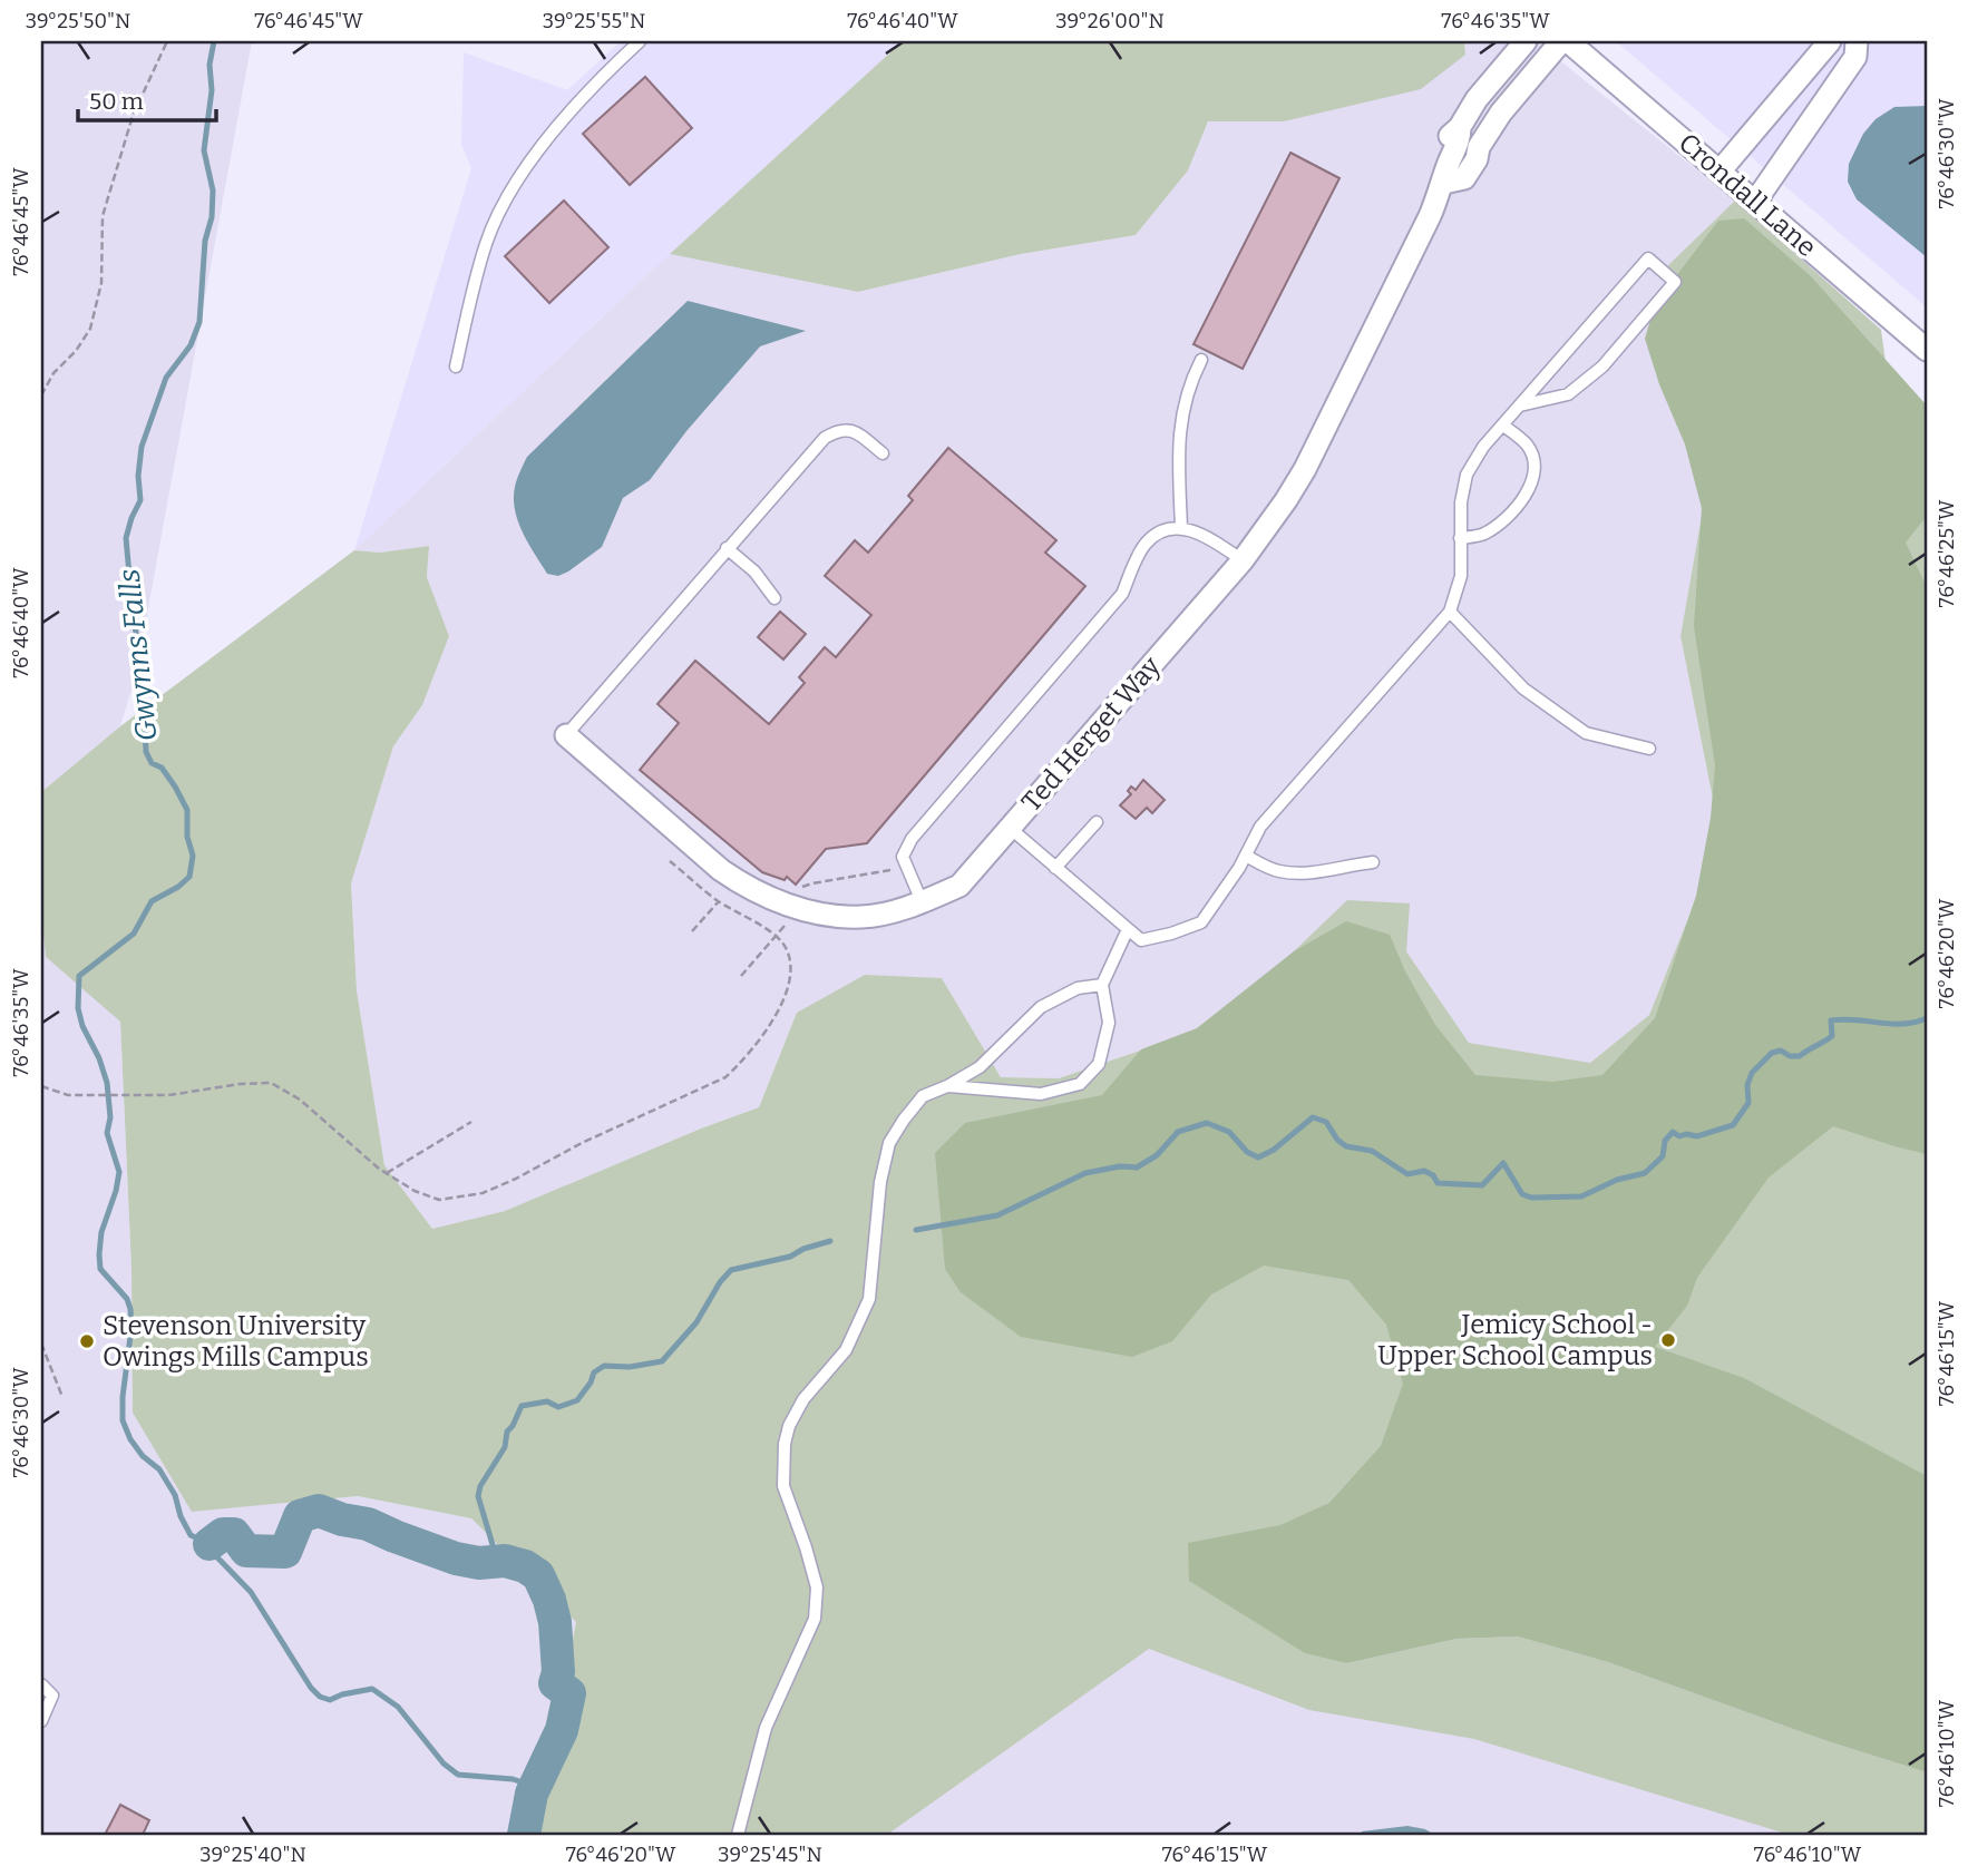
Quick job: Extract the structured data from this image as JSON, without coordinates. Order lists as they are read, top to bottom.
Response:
{
  "streets": {
    "street": ["Crondall Lane", "Ted Herget Way"]
  },
  "water": ["Gwynns Falls"],
  "places": ["Jemicy School - Upper School Campus", "Stevenson University Owings Mills Campus"],
  "scale_bar": "50 m",
  "coordinates": [
    "39°25'50\"N",
    "76°46'45\"W",
    "39°25'55\"N",
    "76°46'40\"W",
    "39°26'00\"N",
    "76°46'35\"W",
    "76°46'30\"W",
    "76°46'25\"W",
    "76°46'20\"W",
    "76°46'15\"W",
    "76°46'10\"W",
    "39°25'40\"N",
    "39°25'45\"N"
  ]
}
